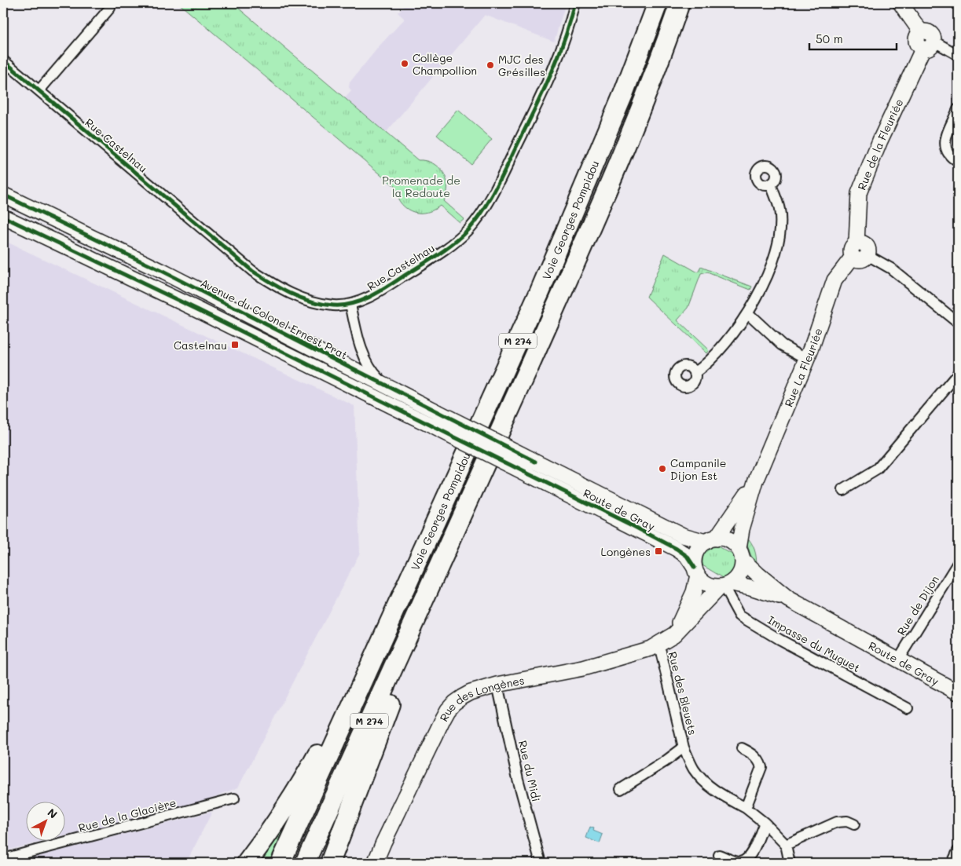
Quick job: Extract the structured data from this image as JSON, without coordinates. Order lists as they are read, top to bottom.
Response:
{
  "streets": {
    "highway": ["Voie Georges Pompidou", "M 274"],
    "main road": [
      "Rue de la Fleuriée",
      "Avenue du Colonel Ernest Prat",
      "Rue La Fleuriée",
      "Route de Gray",
      "Rue des Longènes"
    ],
    "street": [
      "Rue Castelnau",
      "Rue de Dijon",
      "Impasse du Muguet",
      "Rue des Bleuets",
      "Rue du Midi",
      "Rue de la Glacière"
    ]
  },
  "crossings": [
    ["Rue de la Fleuriée", "Rue La Fleuriée"],
    ["Avenue du Colonel Ernest Prat", "Route de Gray"],
    ["Rue La Fleuriée", "Route de Gray"],
    ["Rue La Fleuriée", "Impasse du Muguet"],
    ["Rue La Fleuriée", "Rue des Longènes"],
    ["Route de Gray", "Rue de Dijon"],
    ["Route de Gray", "Impasse du Muguet"],
    ["Route de Gray", "Rue des Longènes"],
    ["Impasse du Muguet", "Rue des Longènes"],
    ["Rue des Bleuets", "Rue des Longènes"],
    ["Rue des Longènes", "Rue du Midi"]
  ],
  "parks": ["Promenade de la Redoute"],
  "places": {
    "other": ["Collège Champollion", "MJC des Grésilles", "Campanile Dijon Est"],
    "transit": ["Castelnau", "Longènes"]
  },
  "scale_bar": "50 m",
  "north": "top right"
}
